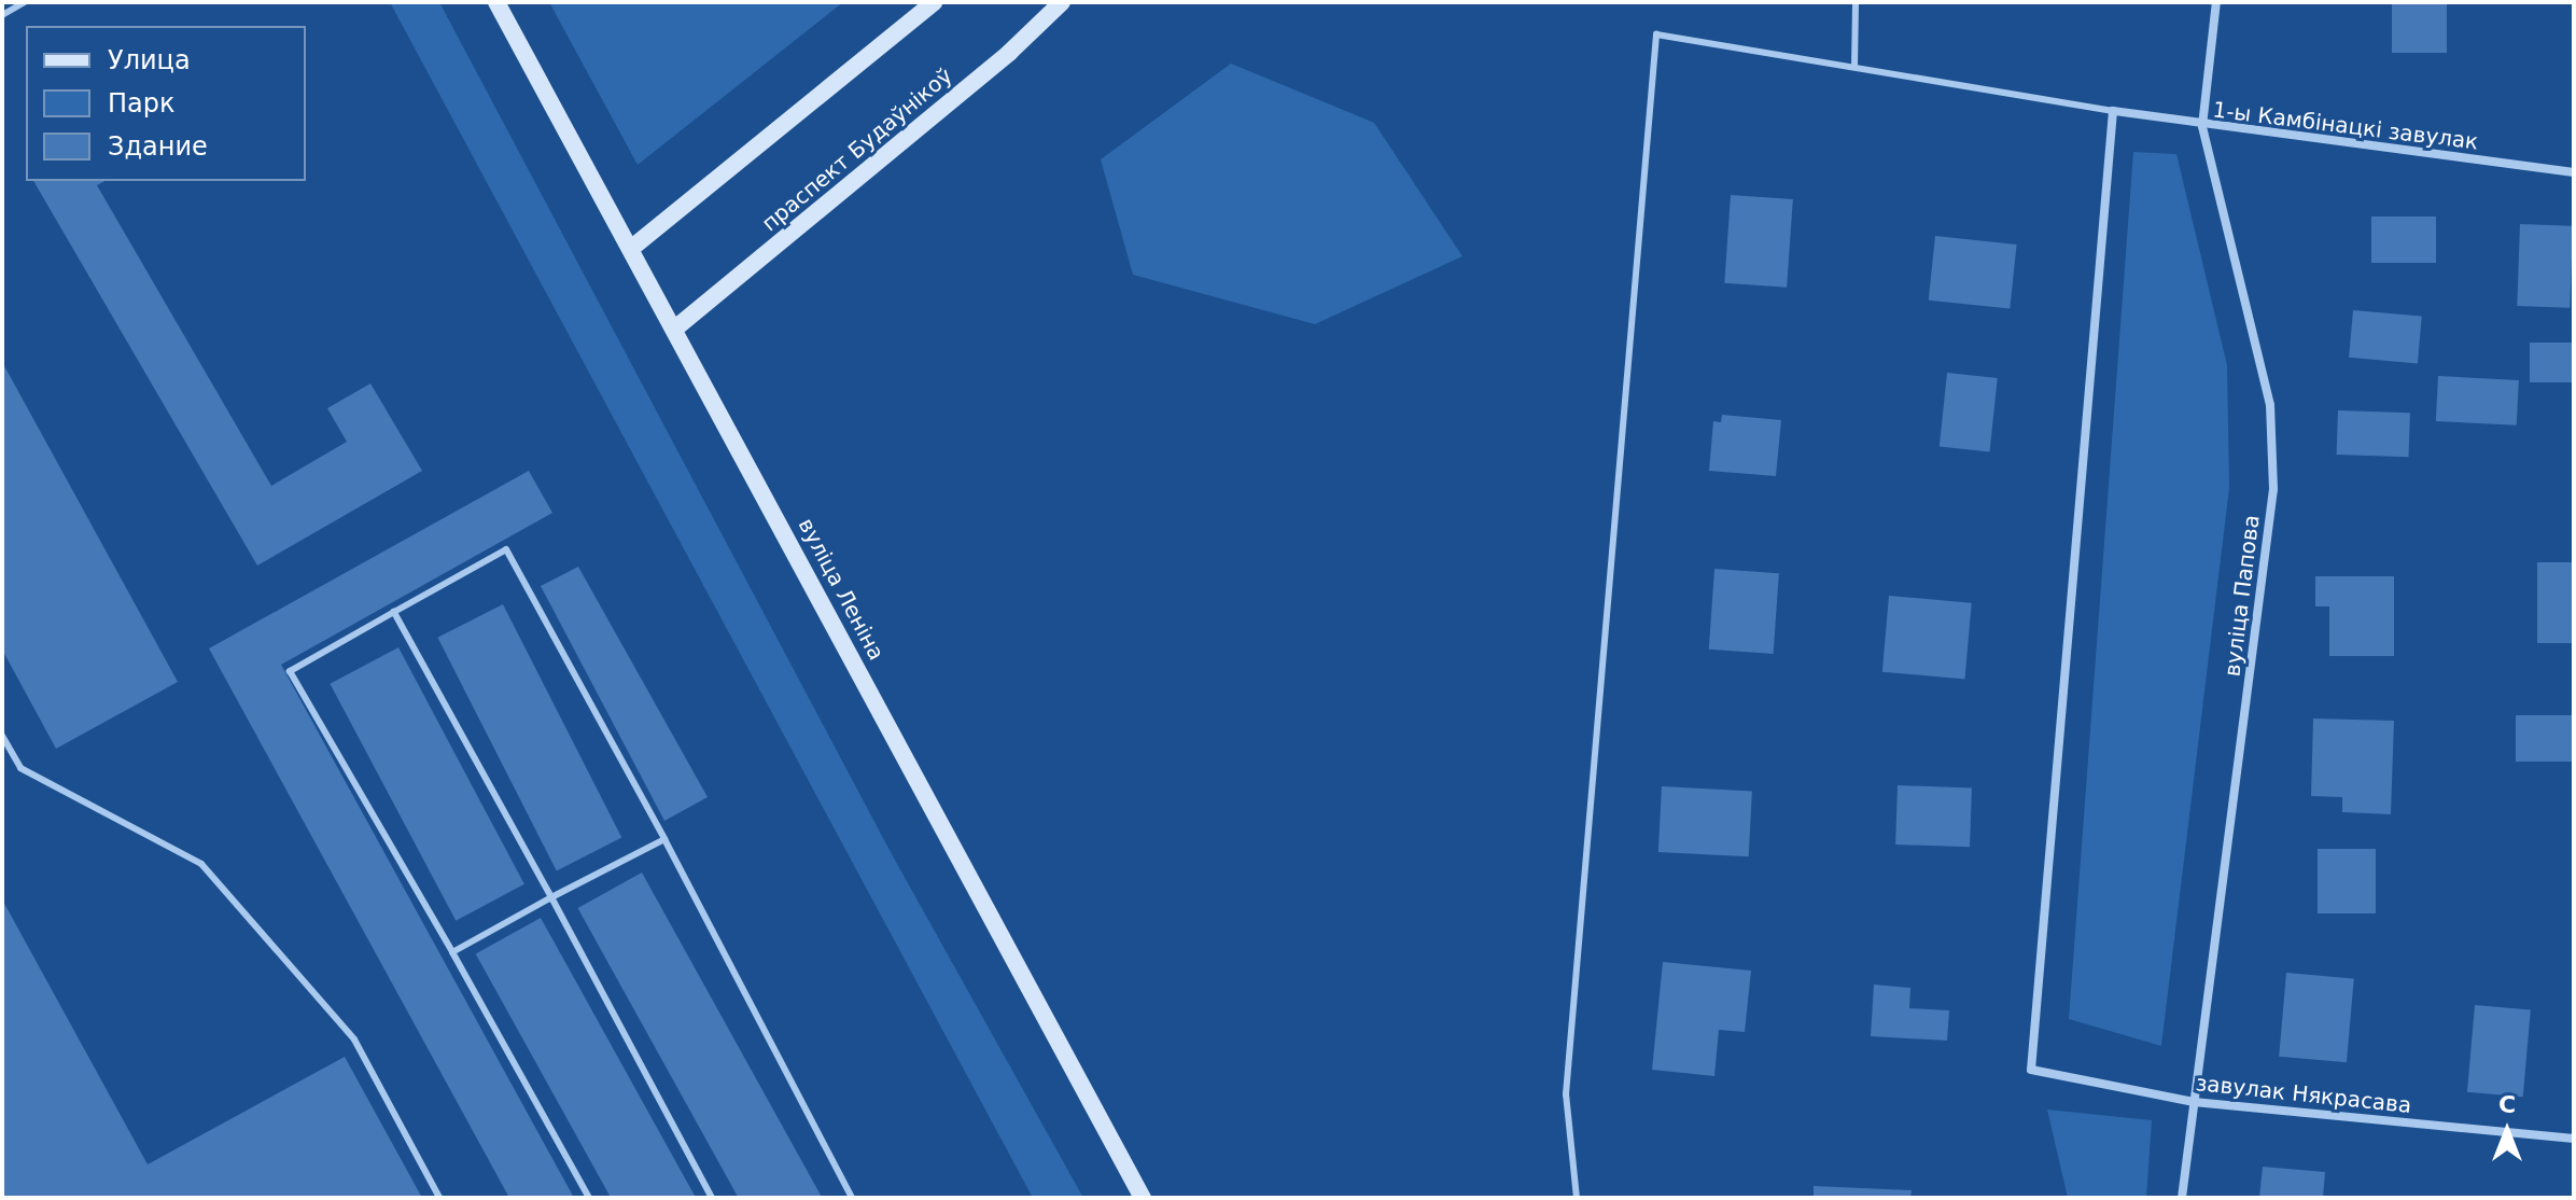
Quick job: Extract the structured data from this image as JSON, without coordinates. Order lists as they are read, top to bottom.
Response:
{
  "streets": {
    "main road": ["праспект Будаўнікоў", "вуліца Леніна"],
    "street": ["1-ы Камбінацкі завулак", "вуліца Папова", "завулак Някрасава"]
  },
  "crossings": [
    ["1-ы Камбінацкі завулак", "вуліца Папова"],
    ["1-ы Камбінацкі завулак", "завулак Някрасава"],
    ["праспект Будаўнікоў", "вуліца Леніна"],
    ["вуліца Папова", "завулак Някрасава"]
  ],
  "legend": ["Улица", "Парк", "Здание"],
  "north": "top"
}
